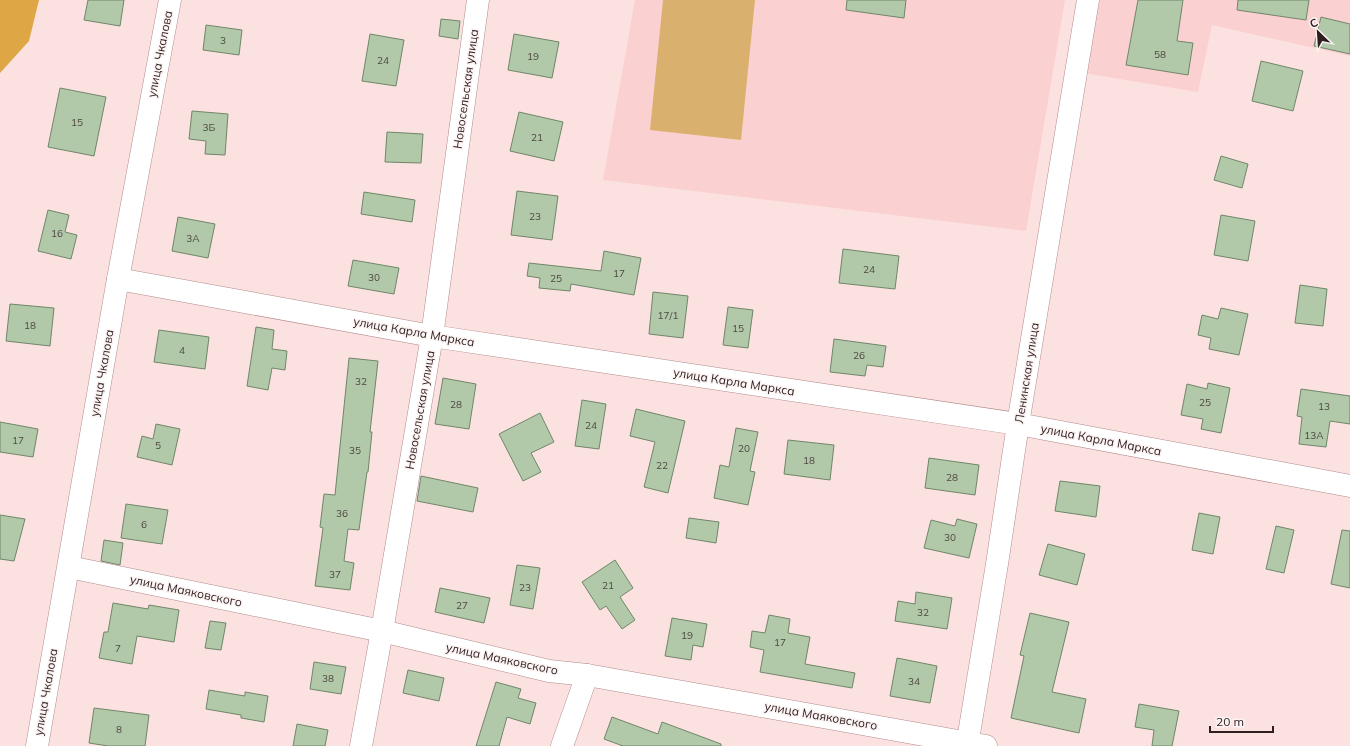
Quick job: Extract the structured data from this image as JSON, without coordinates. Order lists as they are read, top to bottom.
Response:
{
  "streets": {
    "street": [
      "улица Чкалова",
      "Новосельская улица",
      "улица Карла Маркса",
      "Ленинская улица",
      "улица Маяковского"
    ]
  },
  "crossings": [
    ["улица Чкалова", "улица Карла Маркса"],
    ["улица Чкалова", "улица Маяковского"],
    ["Новосельская улица", "улица Карла Маркса"],
    ["Новосельская улица", "улица Маяковского"],
    ["улица Карла Маркса", "Ленинская улица"],
    ["Ленинская улица", "улица Маяковского"]
  ],
  "house_numbers": [
    "3",
    "58",
    "19",
    "24",
    "15",
    "3Б",
    "21",
    "23",
    "16",
    "3А",
    "24",
    "17",
    "30",
    "25",
    "17/1",
    "18",
    "15",
    "4",
    "26",
    "32",
    "25",
    "28",
    "13",
    "24",
    "13А",
    "17",
    "5",
    "20",
    "35",
    "18",
    "22",
    "28",
    "36",
    "6",
    "30",
    "37",
    "21",
    "23",
    "27",
    "32",
    "19",
    "17",
    "7",
    "38",
    "34",
    "8"
  ],
  "scale_bar": "20 m",
  "north": "top left"
}
